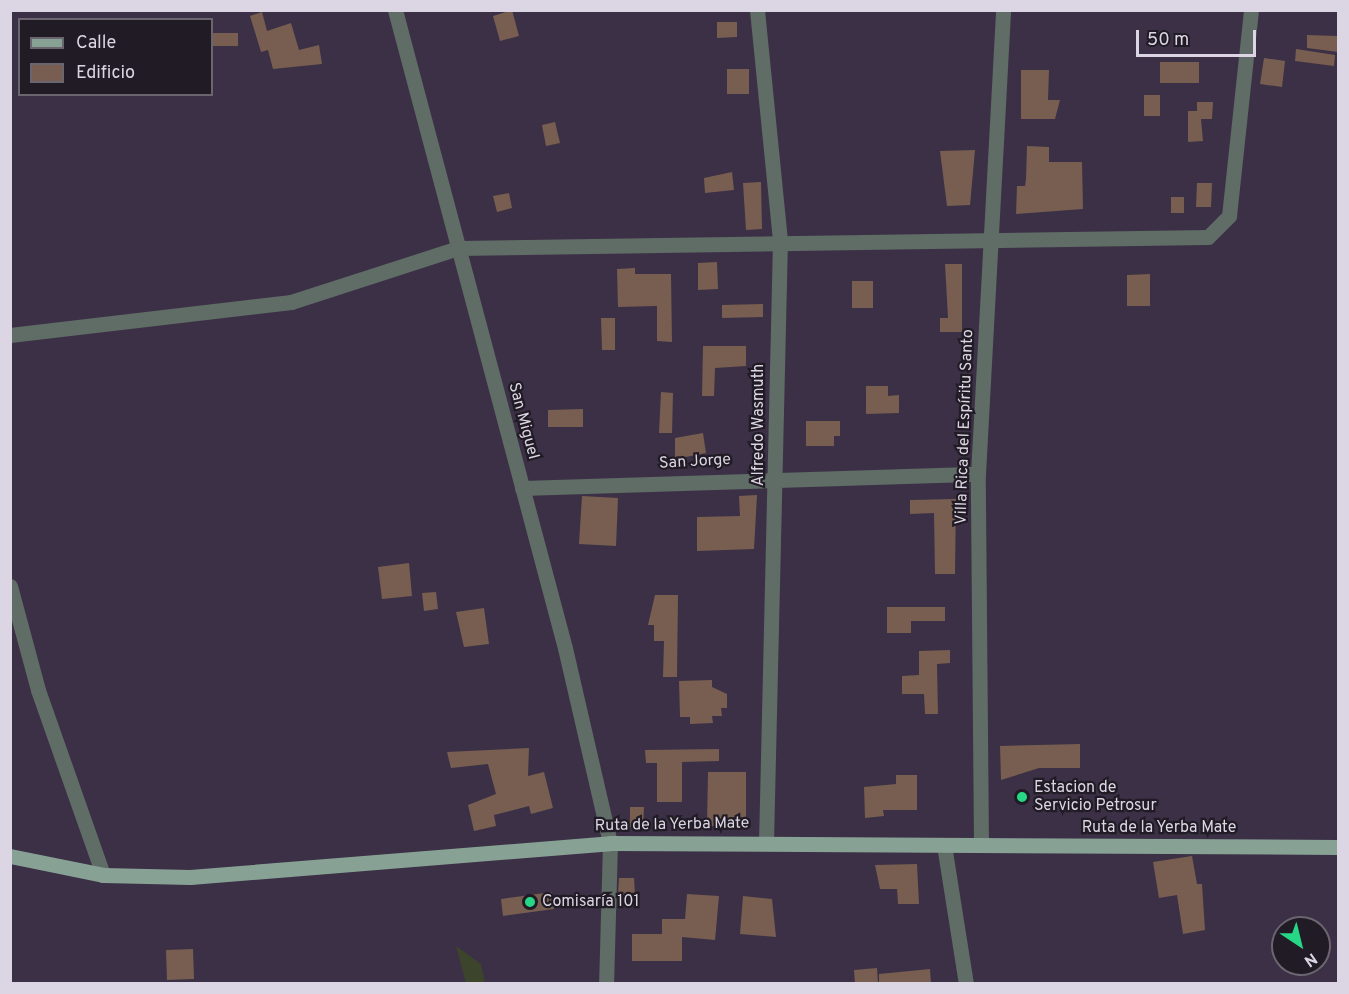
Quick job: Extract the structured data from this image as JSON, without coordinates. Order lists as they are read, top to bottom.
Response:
{
  "streets": {
    "main road": ["Ruta de la Yerba Mate"],
    "street": [
      "San Miguel",
      "Alfredo Wasmuth",
      "Villa Rica del Espíritu Santo",
      "San Jorge"
    ]
  },
  "crossings": [
    ["San Miguel", "San Jorge"],
    ["San Miguel", "Ruta de la Yerba Mate"],
    ["Alfredo Wasmuth", "San Jorge"],
    ["Alfredo Wasmuth", "Ruta de la Yerba Mate"],
    ["Villa Rica del Espíritu Santo", "San Jorge"],
    ["Villa Rica del Espíritu Santo", "Ruta de la Yerba Mate"]
  ],
  "places": ["Estacion de Servicio Petrosur", "Comisaría 101"],
  "legend": ["Calle", "Edificio"],
  "scale_bar": "50 m",
  "north": "bottom right"
}
